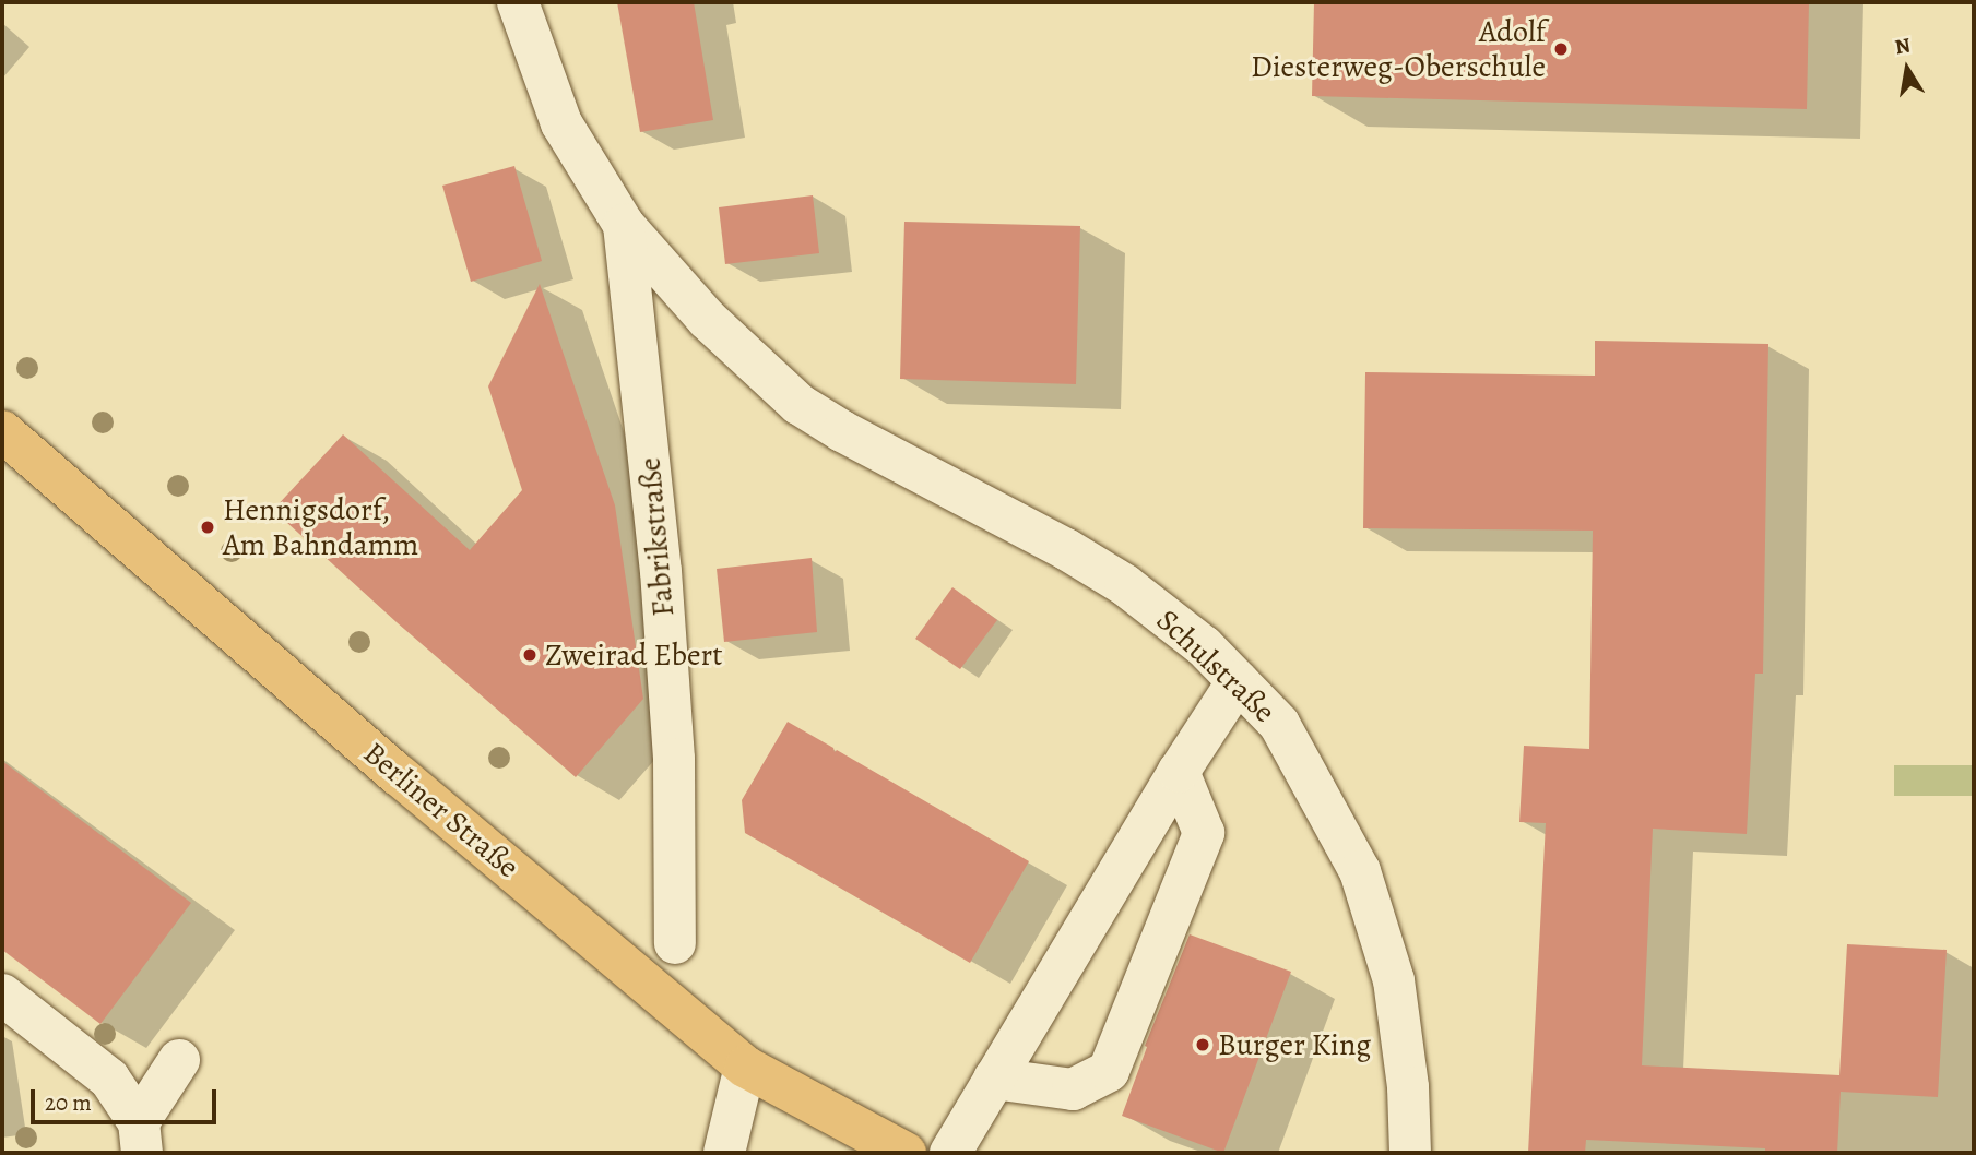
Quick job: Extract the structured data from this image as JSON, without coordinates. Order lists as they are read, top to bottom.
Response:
{
  "streets": {
    "main road": ["Berliner Straße"],
    "street": ["Fabrikstraße", "Schulstraße"]
  },
  "crossings": [
    ["Fabrikstraße", "Schulstraße"]
  ],
  "places": [
    "Adolf Diesterweg-Oberschule",
    "Hennigsdorf, Am Bahndamm",
    "Zweirad Ebert",
    "Burger King"
  ],
  "scale_bar": "20 m",
  "north": "top"
}
